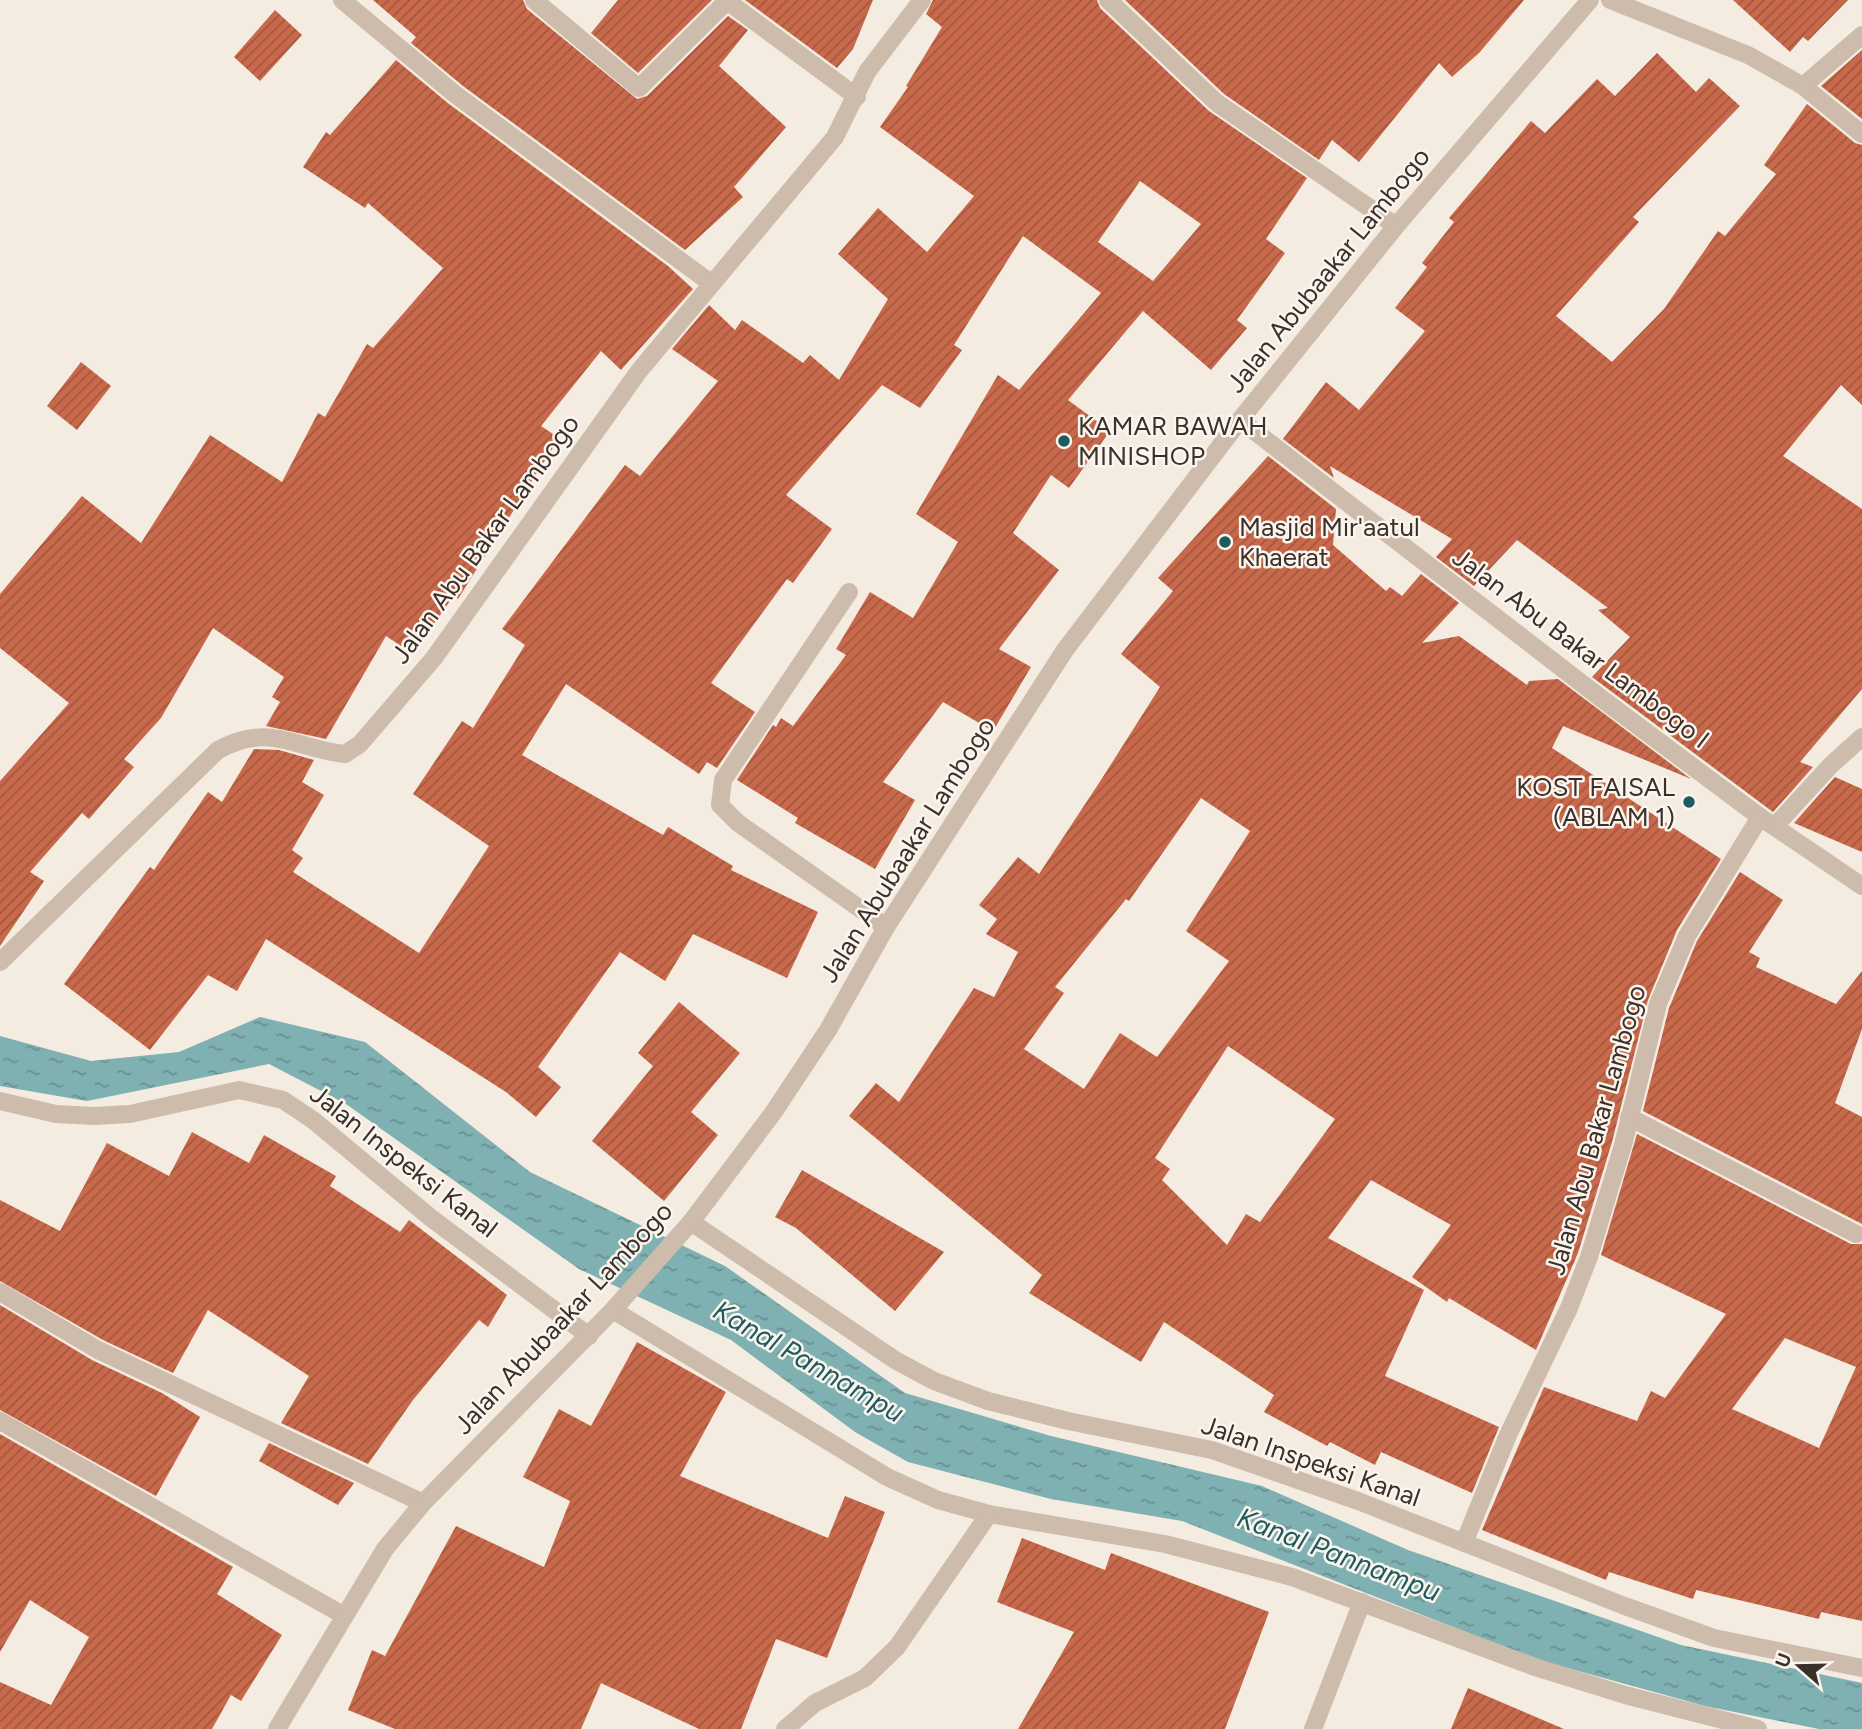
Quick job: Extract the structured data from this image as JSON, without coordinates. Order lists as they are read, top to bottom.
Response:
{
  "streets": {
    "street": [
      "Jalan Abubaakar Lambogo",
      "Jalan Abu Bakar Lambogo",
      "Jalan Abu Bakar Lambogo I",
      "Jalan Inspeksi Kanal"
    ]
  },
  "crossings": [
    ["Jalan Abubaakar Lambogo", "Jalan Abu Bakar Lambogo I"],
    ["Jalan Abubaakar Lambogo", "Jalan Inspeksi Kanal"],
    ["Jalan Abu Bakar Lambogo", "Jalan Abu Bakar Lambogo I"],
    ["Jalan Abu Bakar Lambogo", "Jalan Inspeksi Kanal"]
  ],
  "water": ["Kanal Pannampu"],
  "places": ["KAMAR BAWAH MINISHOP", "Masjid Mir'aatul Khaerat", "KOST FAISAL (ABLAM 1)"],
  "north": "left"
}
